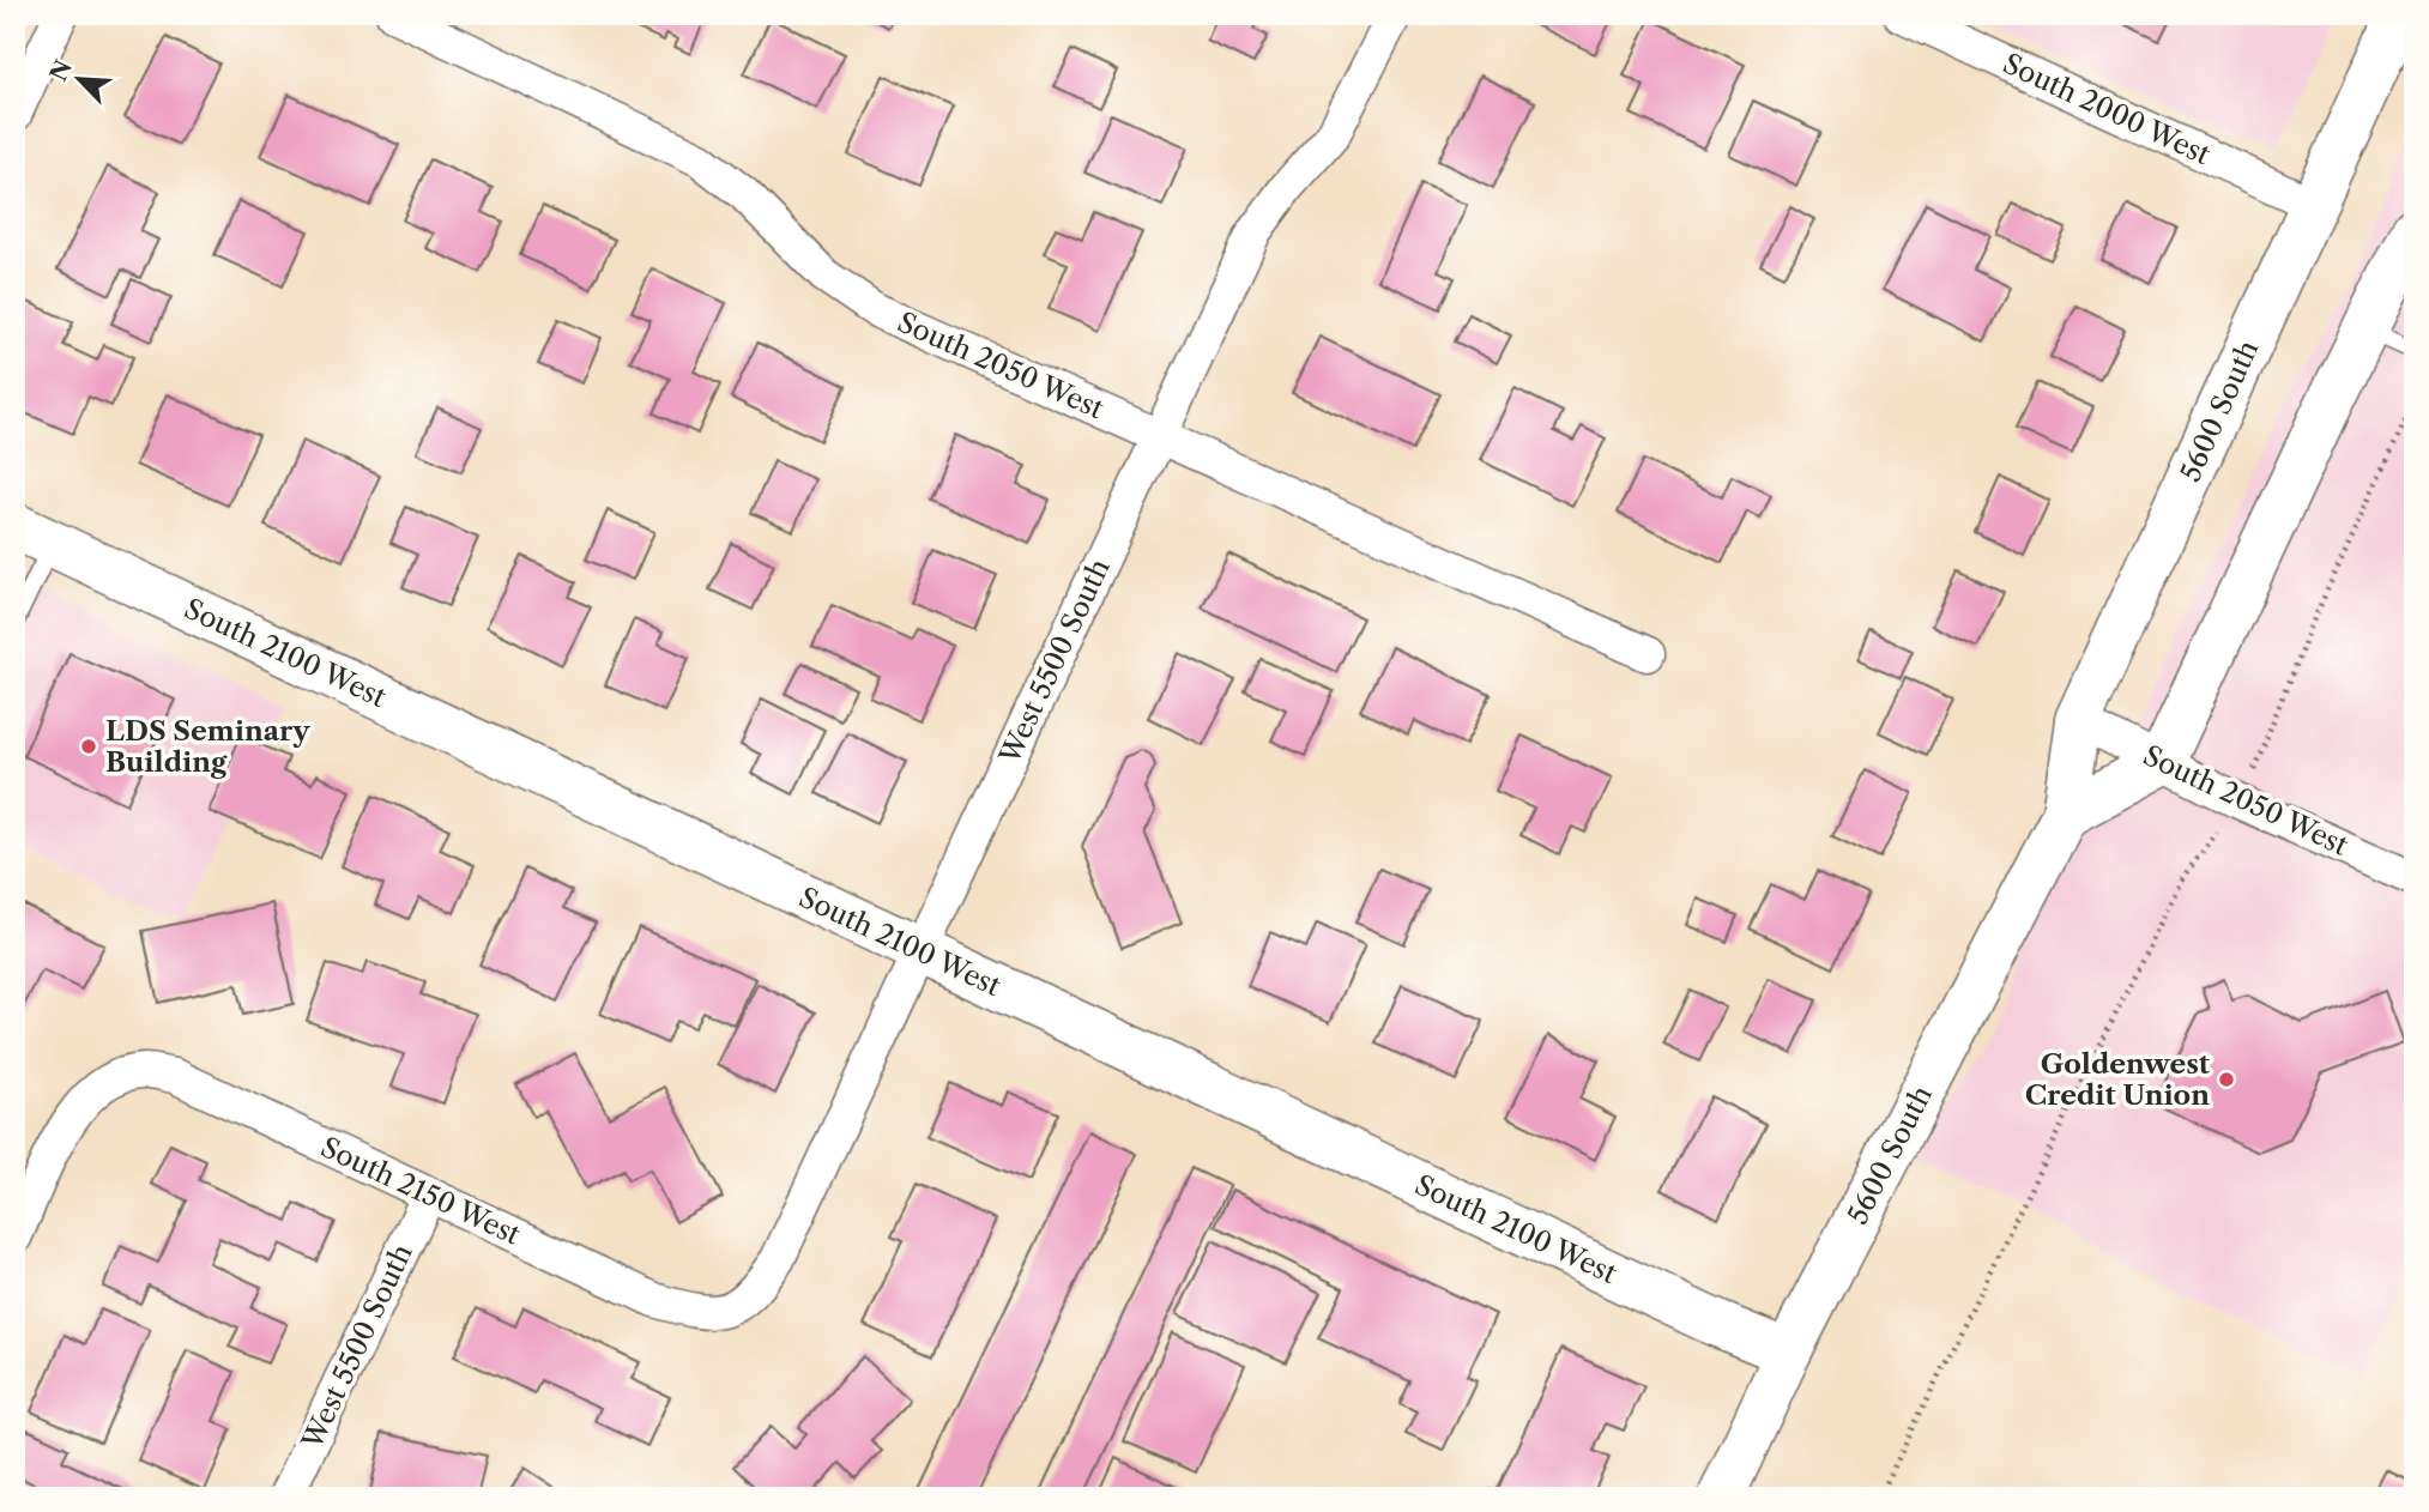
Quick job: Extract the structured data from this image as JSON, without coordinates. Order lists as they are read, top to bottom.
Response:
{
  "streets": {
    "main road": ["5600 South", "South 2100 West"],
    "street": [
      "South 2000 West",
      "South 2050 West",
      "West 5500 South",
      "South 2150 West"
    ]
  },
  "crossings": [
    ["South 2000 West", "5600 South"],
    ["South 2050 West", "5600 South"],
    ["South 2050 West", "West 5500 South"],
    ["5600 South", "South 2100 West"],
    ["South 2100 West", "West 5500 South"],
    ["West 5500 South", "South 2150 West"]
  ],
  "places": ["LDS Seminary Building", "Goldenwest Credit Union"],
  "north": "top left"
}
